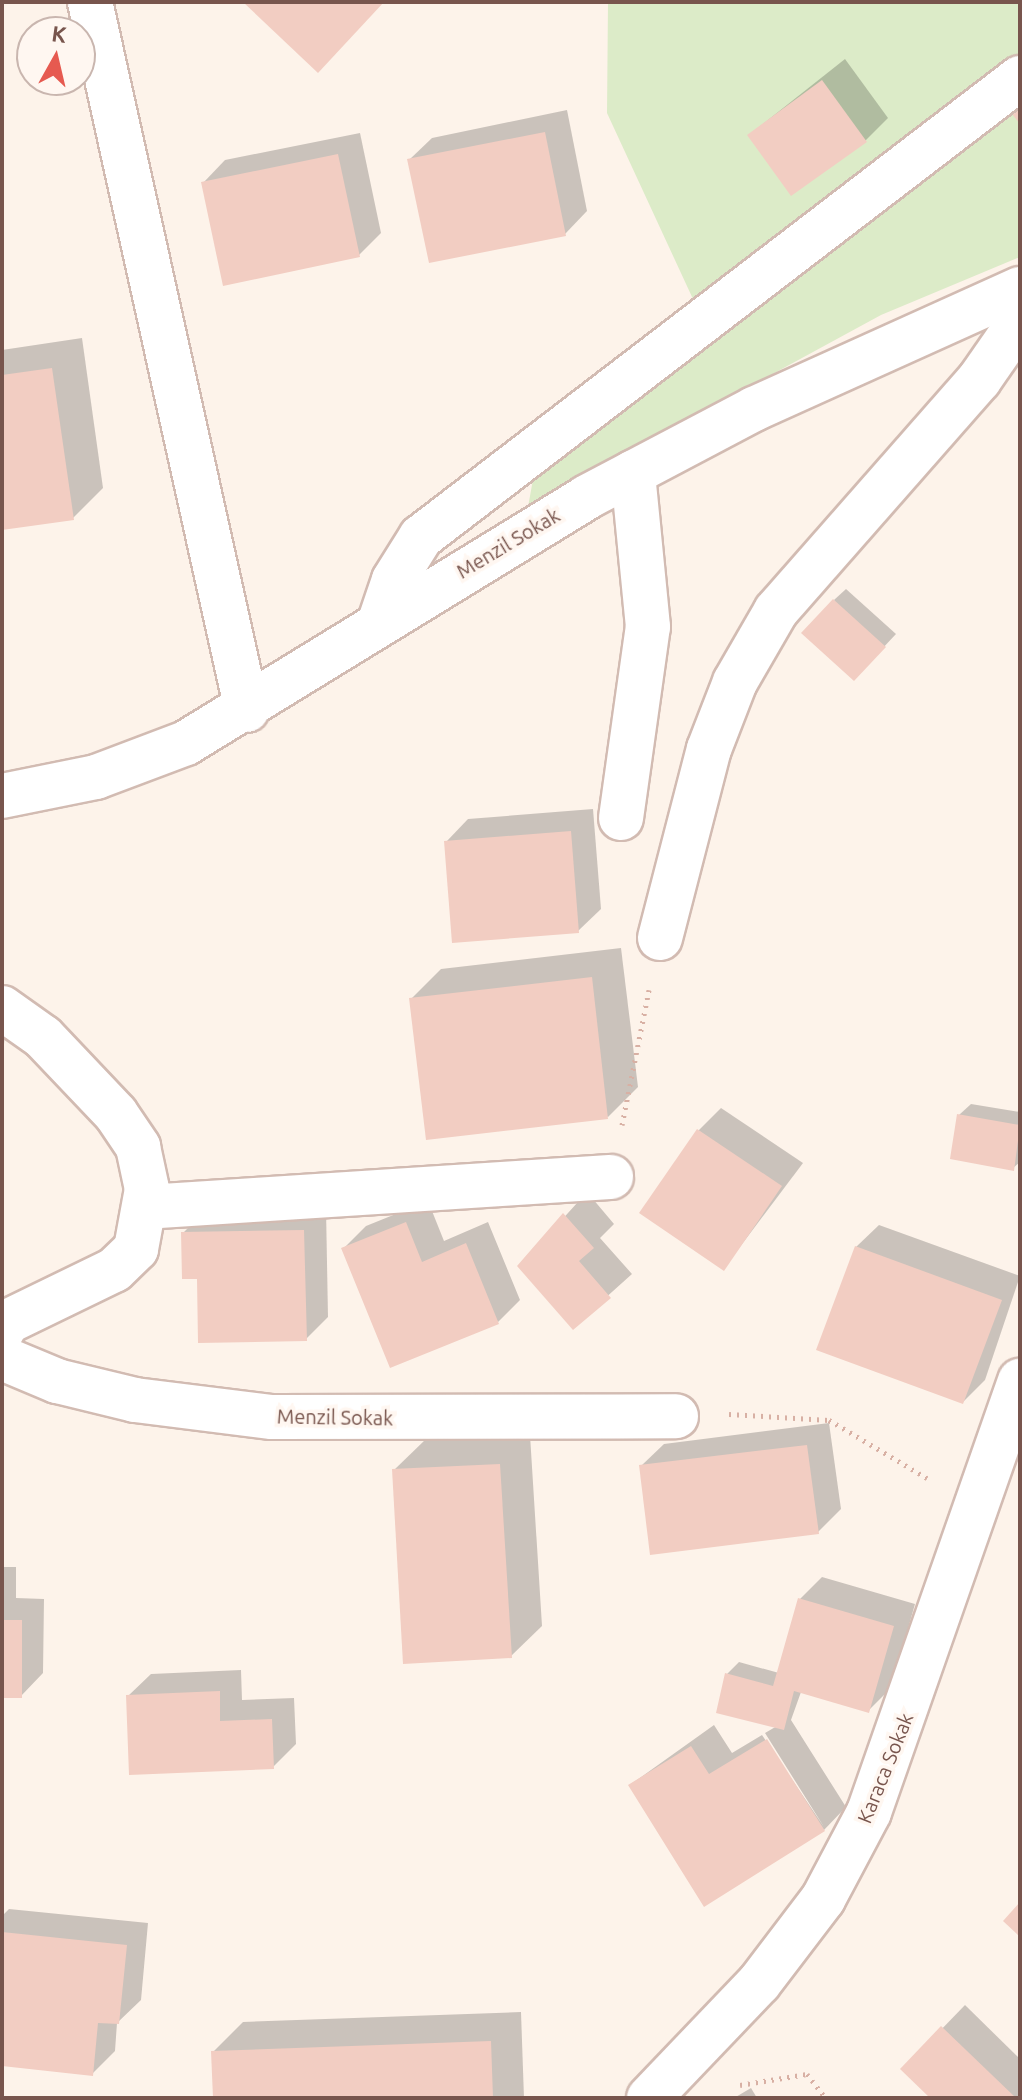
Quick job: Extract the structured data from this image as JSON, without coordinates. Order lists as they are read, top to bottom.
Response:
{
  "streets": {
    "street": ["Menzil Sokak", "Karaca Sokak"]
  },
  "north": "top"
}
